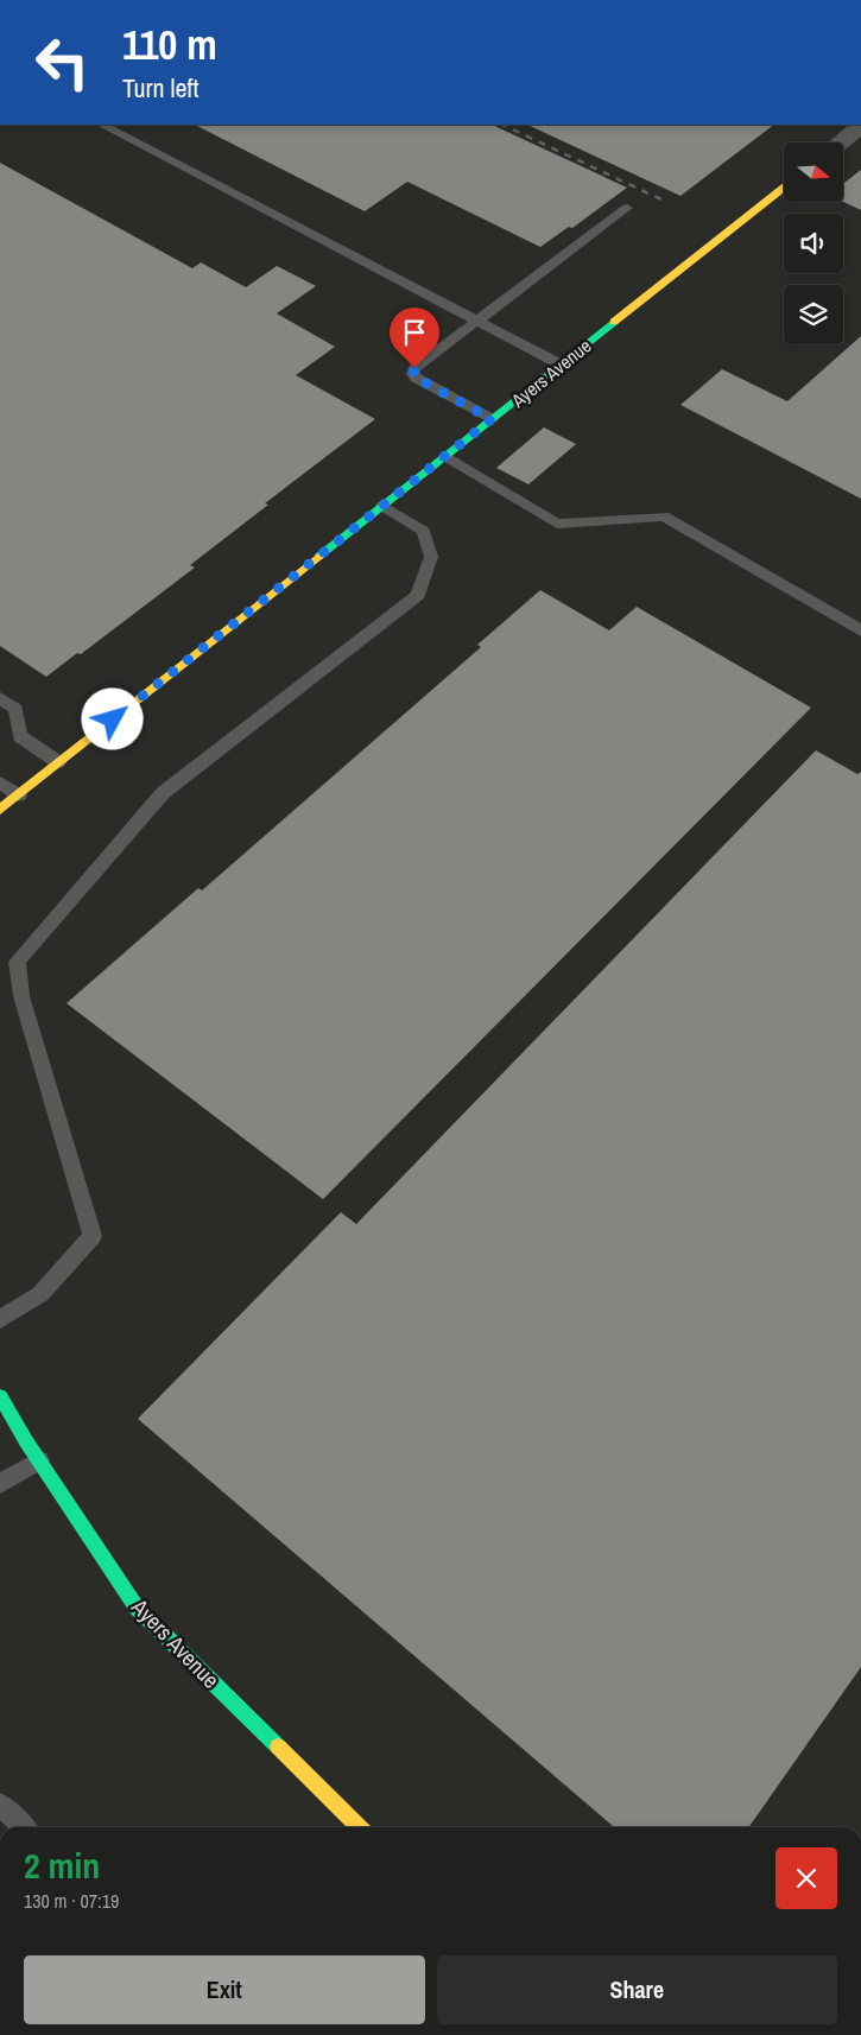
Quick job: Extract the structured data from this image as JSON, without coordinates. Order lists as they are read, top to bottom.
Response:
{
  "streets": {
    "street": ["Ayers Avenue"]
  },
  "north": "right",
  "page": {
    "turn": ["110 m", "Turn left"],
    "heading": ["2 min", "130 m · 07:19"],
    "buttons": ["Exit", "Share"]
  }
}
